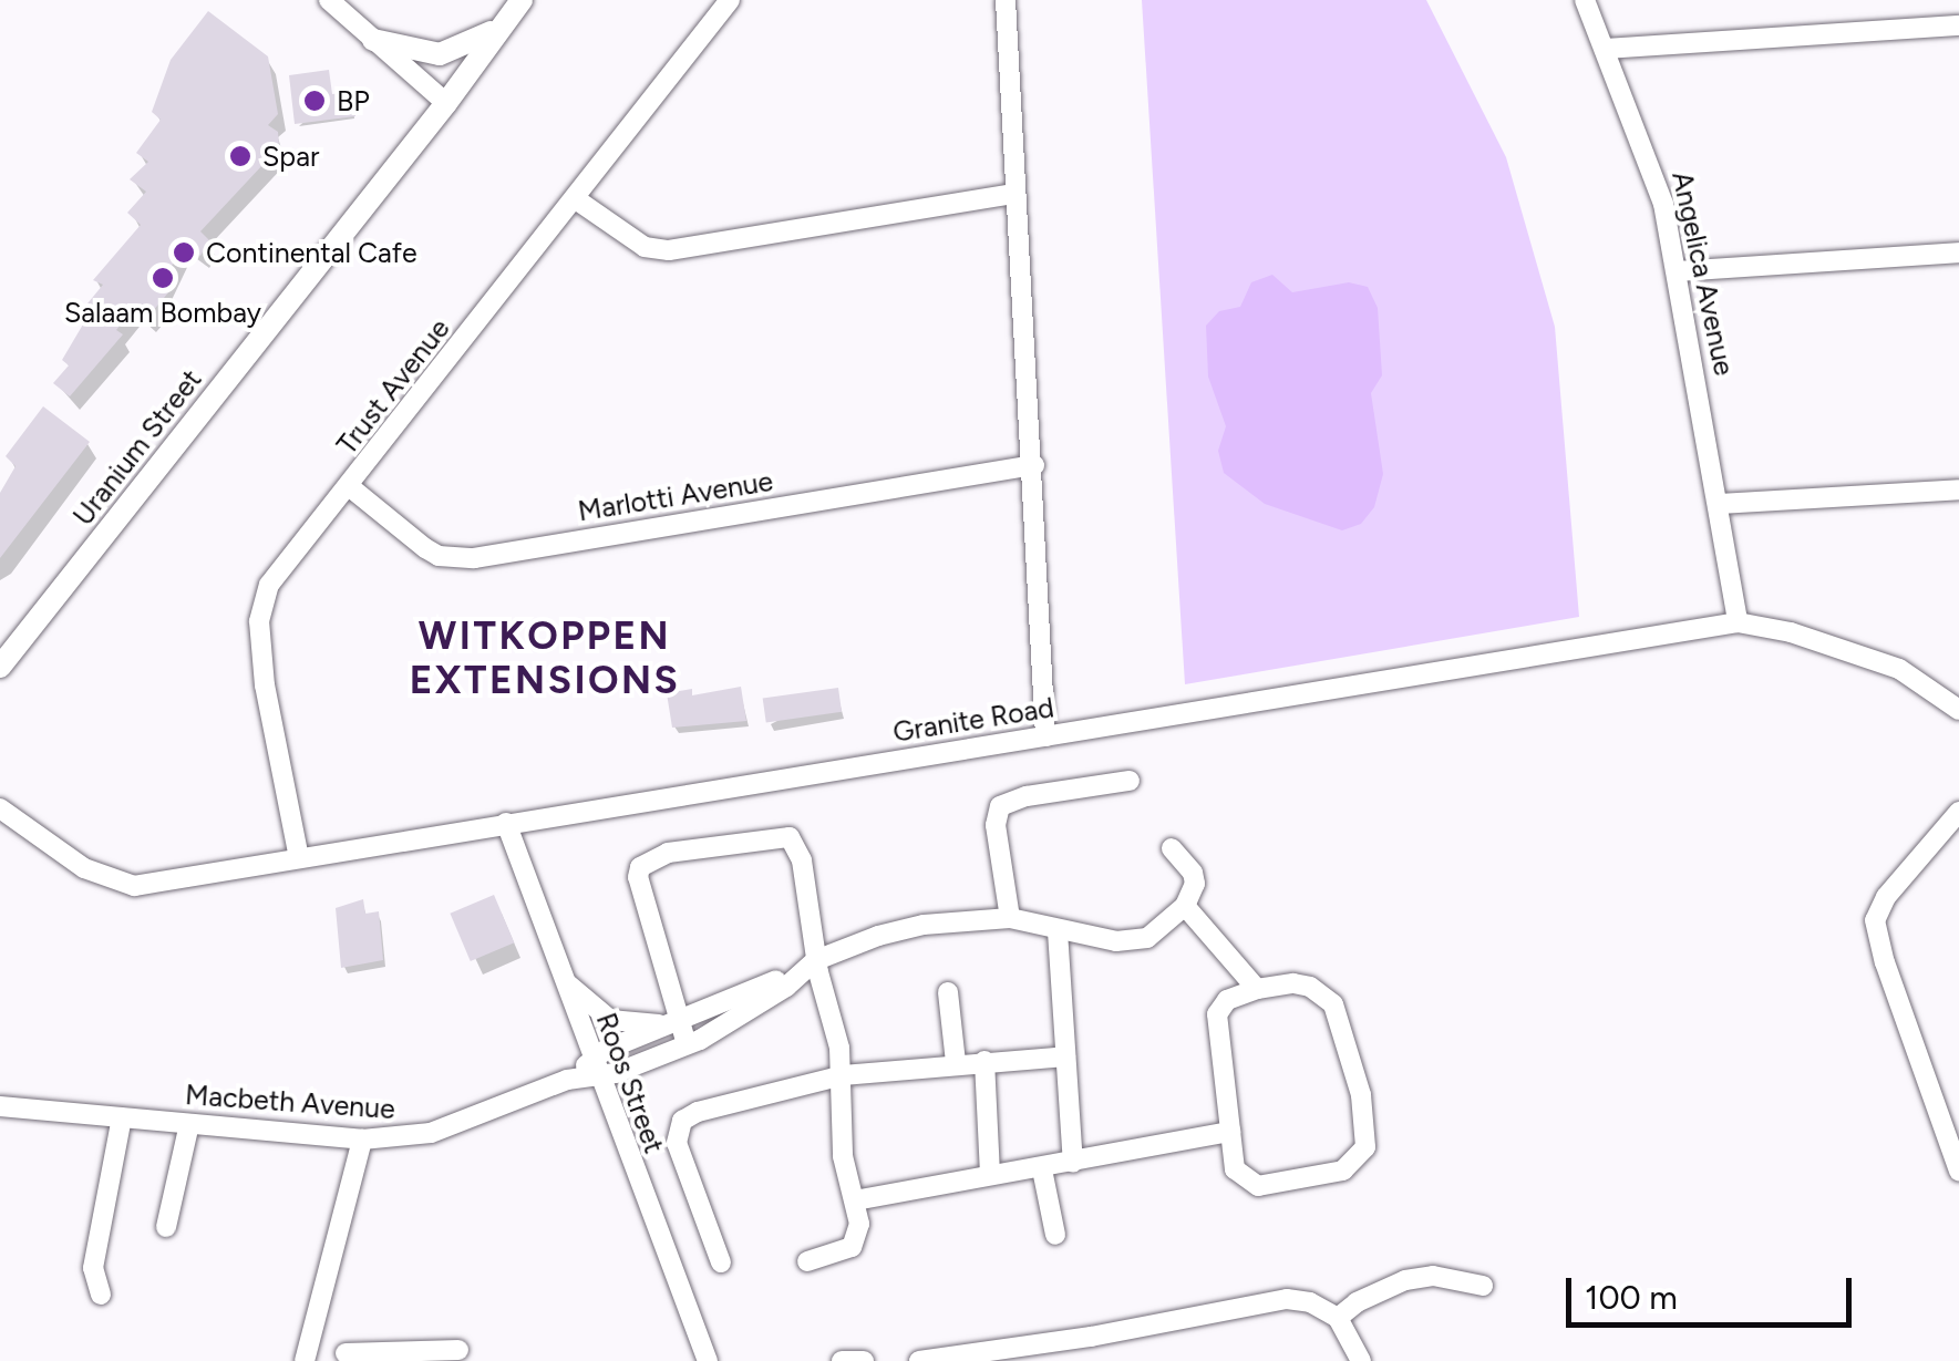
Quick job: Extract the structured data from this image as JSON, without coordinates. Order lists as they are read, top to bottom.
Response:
{
  "streets": {
    "street": [
      "Angelica Avenue",
      "Trust Avenue",
      "Uranium Street",
      "Marlotti Avenue",
      "Granite Road",
      "Roos Street",
      "Macbeth Avenue"
    ]
  },
  "crossings": [
    ["Angelica Avenue", "Granite Road"],
    ["Trust Avenue", "Marlotti Avenue"],
    ["Trust Avenue", "Granite Road"],
    ["Granite Road", "Roos Street"],
    ["Roos Street", "Macbeth Avenue"]
  ],
  "districts": ["WITKOPPEN EXTENSIONS"],
  "places": [
    "BP",
    "Spar",
    "Continental Cafe",
    "Salaam Bombay"
  ],
  "scale_bar": "100 m"
}
